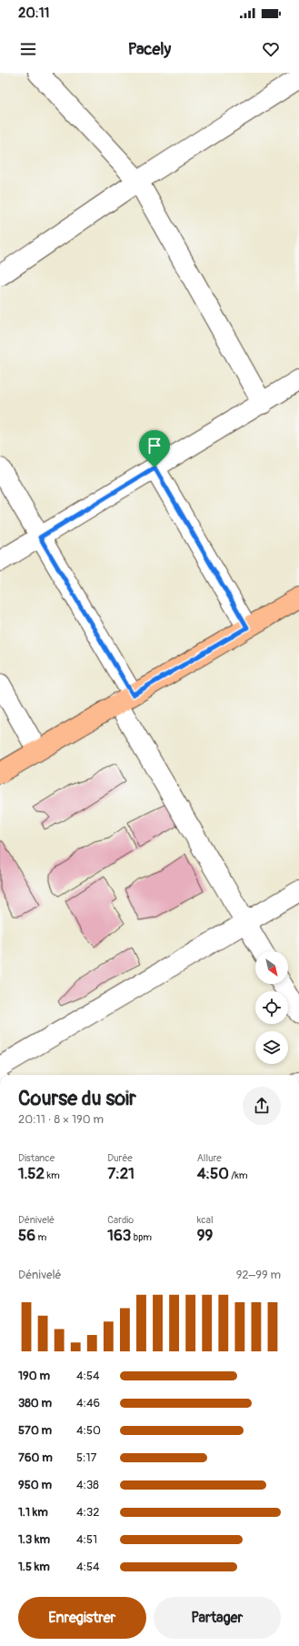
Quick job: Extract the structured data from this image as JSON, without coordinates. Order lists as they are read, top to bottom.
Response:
{
  "north": "bottom right",
  "page": {
    "status": "20:11",
    "header": "Pacely",
    "heading": ["Course du soir", "20:11 · 8 × 190 m"],
    "stats": [
      ["Distance", "1.52 km"],
      ["Durée", "7:21"],
      ["Allure", "4:50 /km"],
      ["Dénivelé", "56 m"],
      ["Cardio", "163 bpm"],
      ["kcal", "99"]
    ],
    "chart": ["Dénivelé", "92–99 m"],
    "list": [
      {
        "name": "190 m",
        "note": "4:54"
      },
      {
        "name": "380 m",
        "note": "4:46"
      },
      {
        "name": "570 m",
        "note": "4:50"
      },
      {
        "name": "760 m",
        "note": "5:17"
      },
      {
        "name": "950 m",
        "note": "4:38"
      },
      {
        "name": "1.1 km",
        "note": "4:32"
      },
      {
        "name": "1.3 km",
        "note": "4:51"
      },
      {
        "name": "1.5 km",
        "note": "4:54"
      }
    ],
    "buttons": ["Enregistrer", "Partager"]
  }
}
